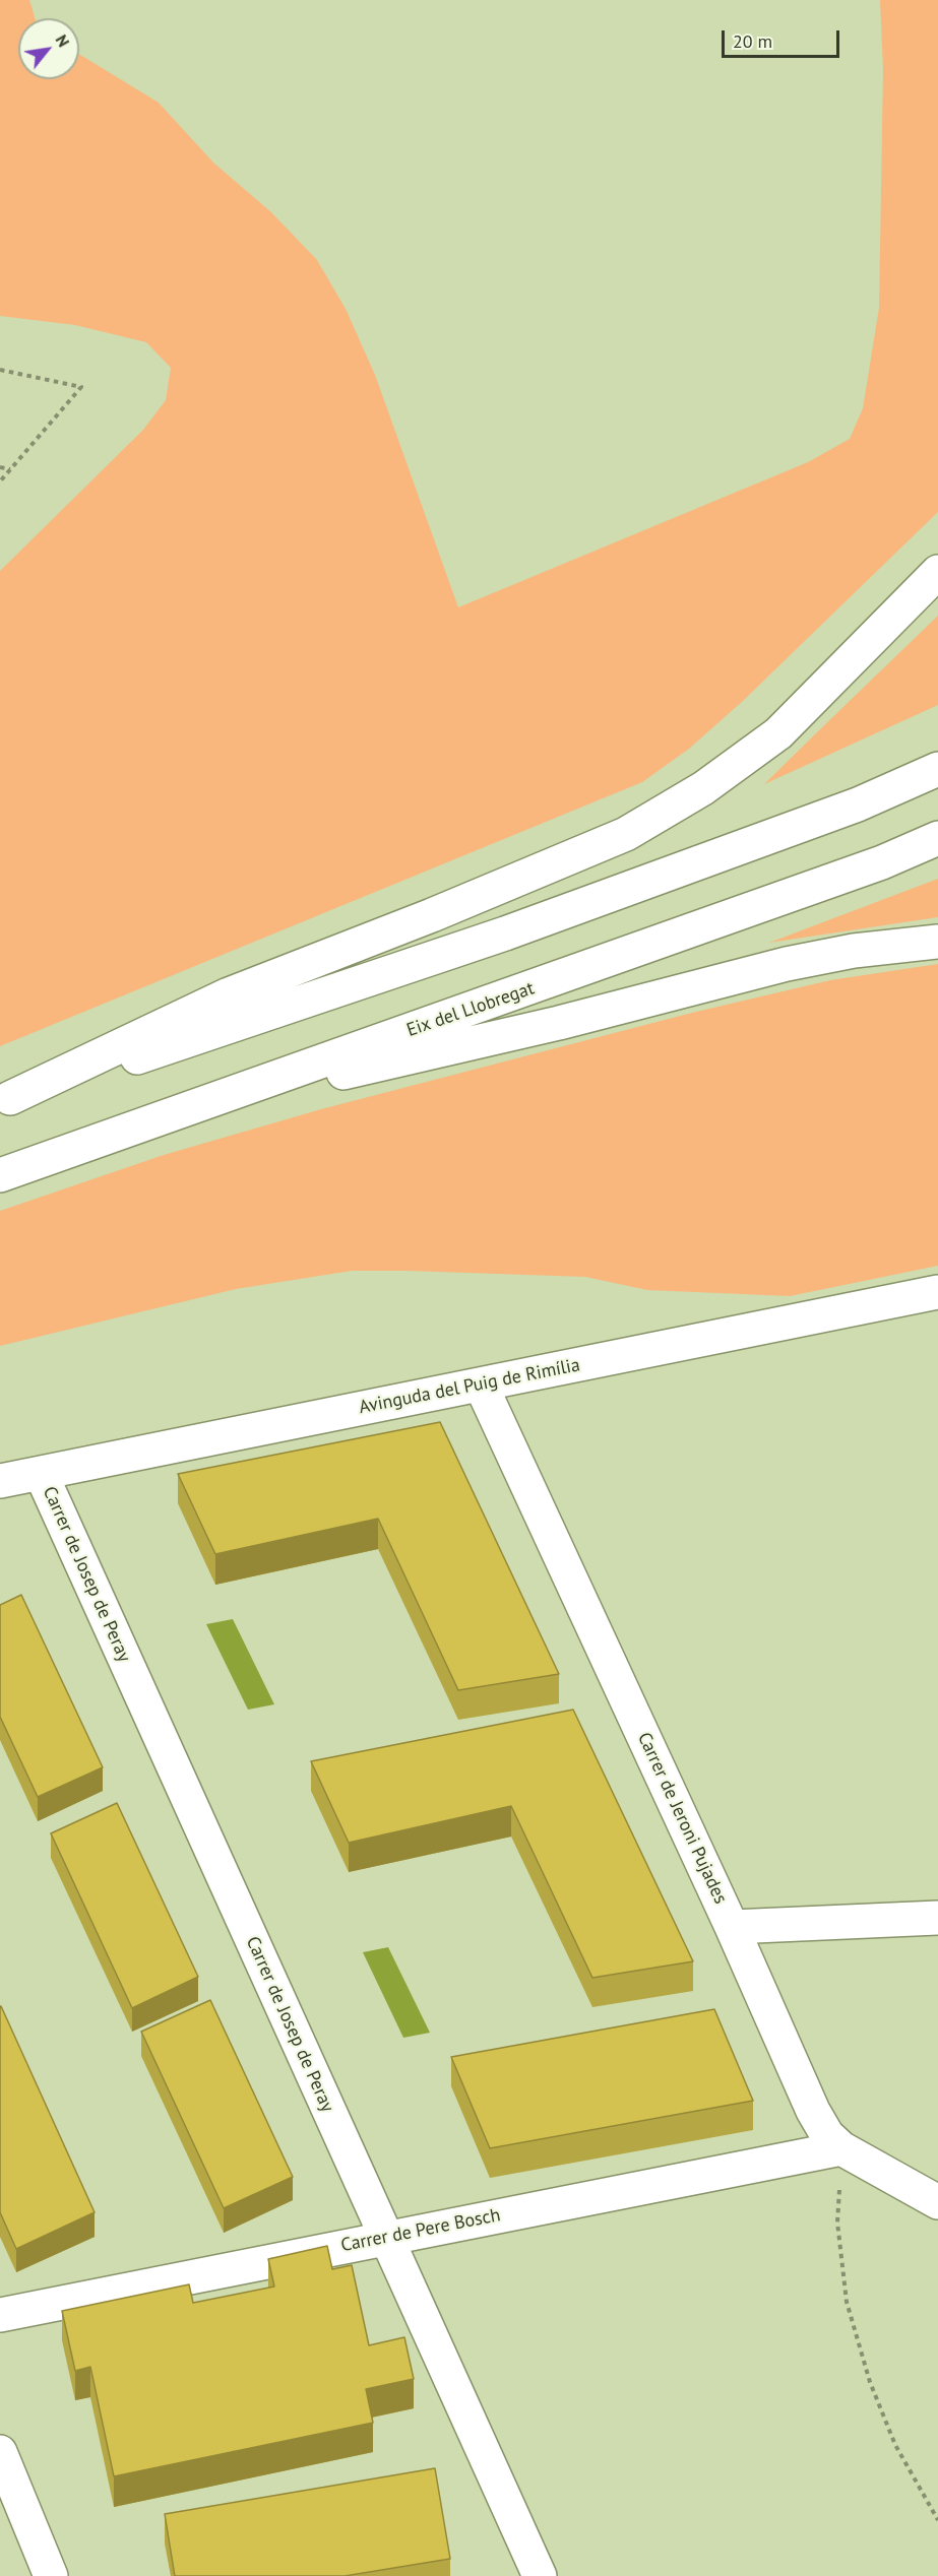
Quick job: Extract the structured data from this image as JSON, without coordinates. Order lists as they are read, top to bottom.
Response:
{
  "streets": {
    "main road": [
      "Eix del Llobregat",
      "Avinguda del Puig de Rimília",
      "Carrer de Josep de Peray",
      "Carrer de Jeroni Pujades",
      "Carrer de Pere Bosch"
    ]
  },
  "crossings": [
    ["Avinguda del Puig de Rimília", "Carrer de Josep de Peray"],
    ["Avinguda del Puig de Rimília", "Carrer de Jeroni Pujades"],
    ["Carrer de Josep de Peray", "Carrer de Pere Bosch"],
    ["Carrer de Jeroni Pujades", "Carrer de Pere Bosch"]
  ],
  "scale_bar": "20 m",
  "north": "top right"
}
